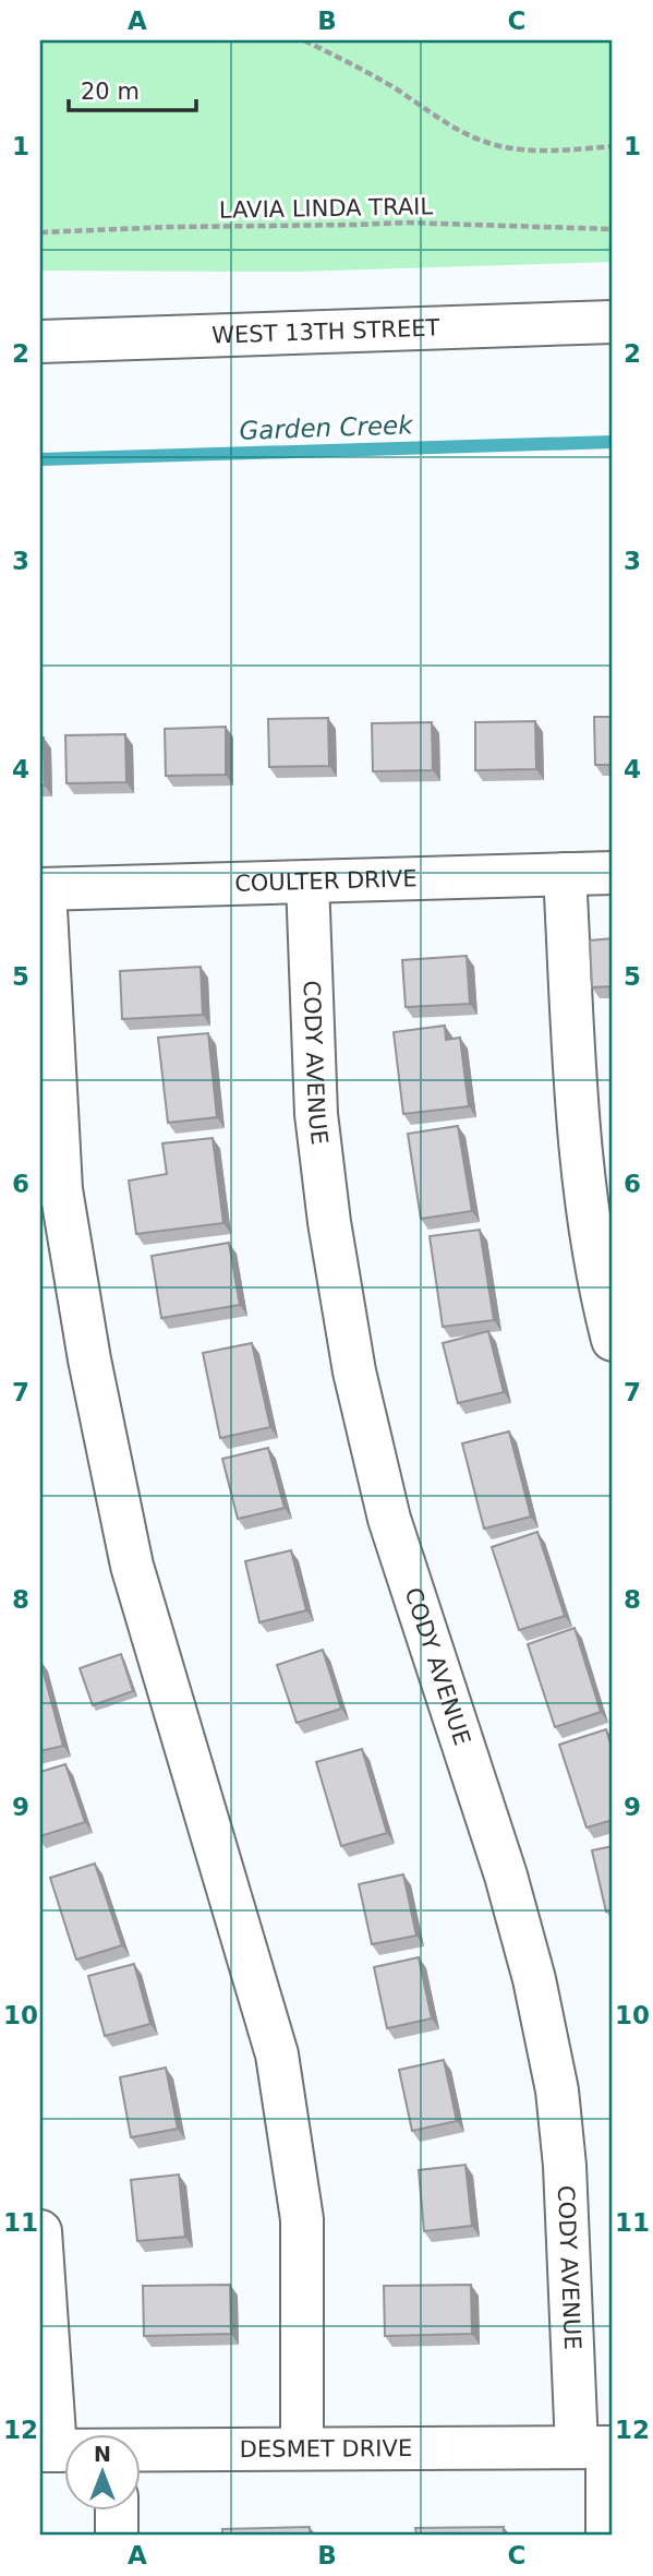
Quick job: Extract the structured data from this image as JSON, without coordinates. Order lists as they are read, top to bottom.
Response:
{
  "streets": {
    "street": [
      "WEST 13TH STREET",
      "COULTER DRIVE",
      "CODY AVENUE",
      "DESMET DRIVE"
    ],
    "path": ["LAVIA LINDA TRAIL"]
  },
  "crossings": [
    ["COULTER DRIVE", "CODY AVENUE"],
    ["CODY AVENUE", "DESMET DRIVE"]
  ],
  "water": ["Garden Creek"],
  "scale_bar": "20 m",
  "north": "top",
  "grid": {
    "columns": ["A", "B", "C"],
    "rows": [
      "1",
      "2",
      "3",
      "4",
      "5",
      "6",
      "7",
      "8",
      "9",
      "10",
      "11",
      "12"
    ]
  }
}
